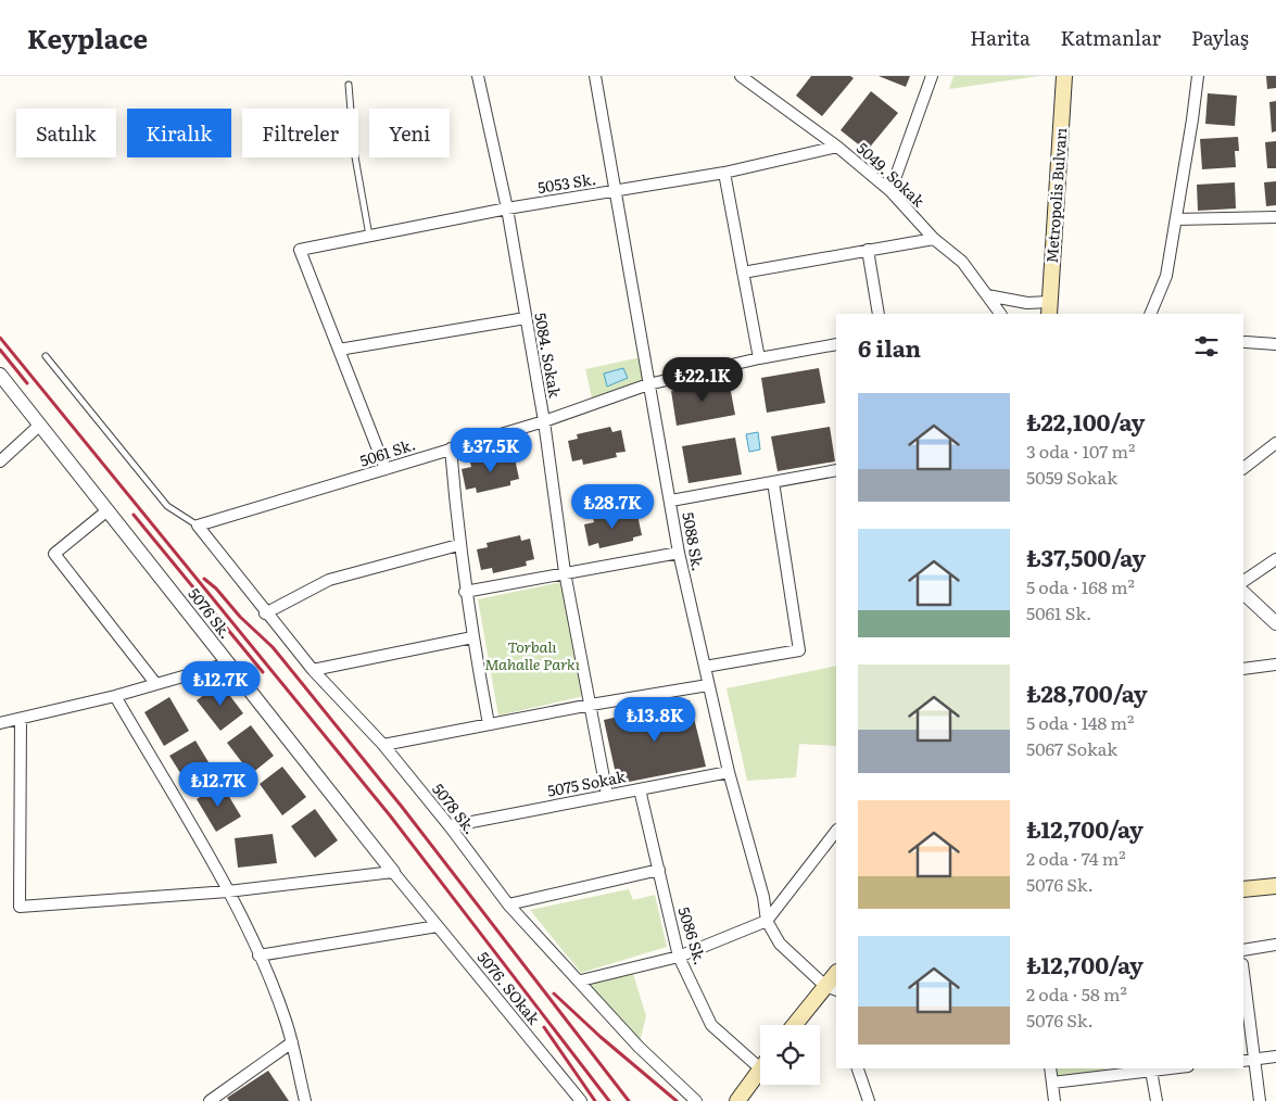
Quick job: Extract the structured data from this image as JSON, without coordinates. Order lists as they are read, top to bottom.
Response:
{
  "streets": {
    "main road": ["Metropolis Bulvarı"],
    "street": [
      "5049. Sokak",
      "5053 Sk.",
      "5084. Sokak",
      "5061 Sk.",
      "5088 Sk.",
      "5076 Sk.",
      "5075 Sokak",
      "5078 Sk.",
      "5086 Sk.",
      "5076. SOkak"
    ]
  },
  "crossings": [
    ["5049. Sokak", "5053 Sk."],
    ["5053 Sk.", "5084. Sokak"],
    ["5053 Sk.", "5088 Sk."],
    ["5084. Sokak", "5061 Sk."],
    ["5084. Sokak", "5075 Sokak"],
    ["5061 Sk.", "5088 Sk."],
    ["5061 Sk.", "5078 Sk."],
    ["5088 Sk.", "5075 Sokak"],
    ["5076 Sk.", "5076. SOkak"],
    ["5075 Sokak", "5078 Sk."],
    ["5075 Sokak", "5086 Sk."]
  ],
  "parks": ["Torbalı Mahalle Parkı"],
  "page": {
    "header": "Keyplace",
    "nav": ["Harita", "Katmanlar", "Paylaş"],
    "chip": [
      "Satılık",
      "Kiralık",
      "Filtreler",
      "Yeni"
    ],
    "heading": "6 ilan",
    "price": [
      "₺22.1K",
      "₺37.5K",
      "₺28.7K",
      "₺12.7K",
      "₺13.8K",
      "₺12.7K"
    ],
    "list": [
      {
        "name": "₺22,100/ay",
        "note": "3 oda · 107 m² · 5059 Sokak"
      },
      {
        "name": "₺37,500/ay",
        "note": "5 oda · 168 m² · 5061 Sk."
      },
      {
        "name": "₺28,700/ay",
        "note": "5 oda · 148 m² · 5067 Sokak"
      },
      {
        "name": "₺12,700/ay",
        "note": "2 oda · 74 m² · 5076 Sk."
      },
      {
        "name": "₺12,700/ay",
        "note": "2 oda · 58 m² · 5076 Sk."
      }
    ]
  }
}
